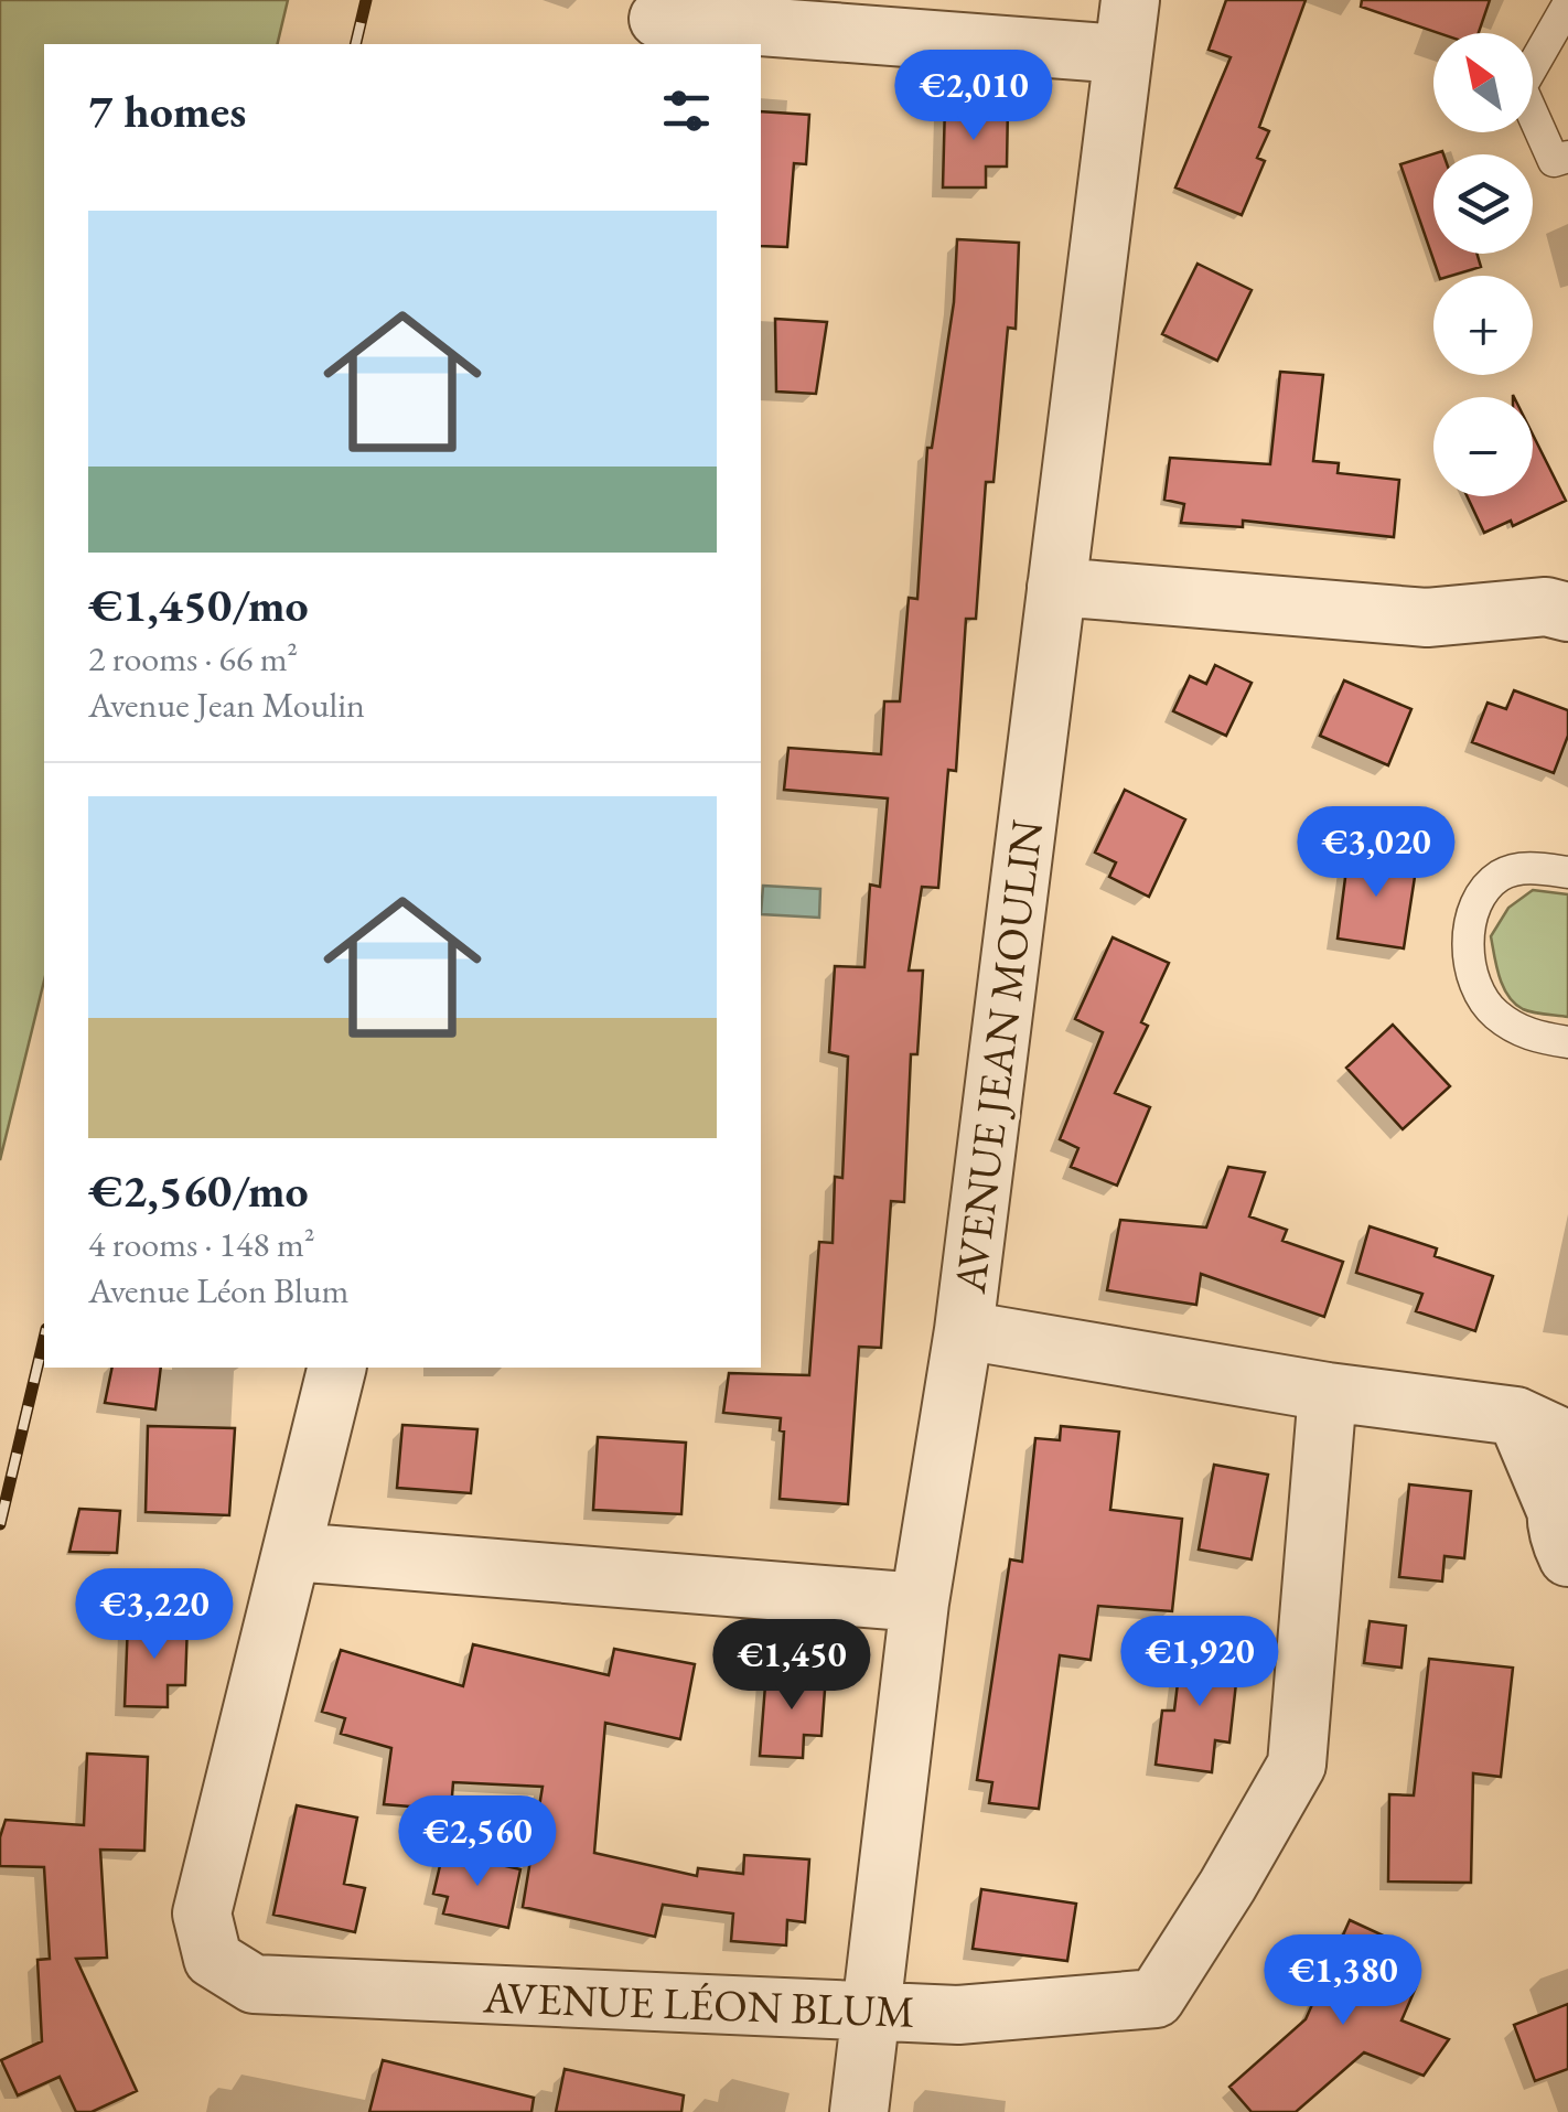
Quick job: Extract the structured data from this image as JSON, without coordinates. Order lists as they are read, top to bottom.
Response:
{
  "streets": {
    "street": ["AVENUE JEAN MOULIN", "AVENUE LÉON BLUM"]
  },
  "crossings": [
    ["AVENUE JEAN MOULIN", "AVENUE LÉON BLUM"]
  ],
  "north": "top left",
  "page": {
    "map_buttons": ["+", "−"],
    "heading": "7 homes",
    "price": [
      "€2,010",
      "€3,020",
      "€3,220",
      "€1,920",
      "€1,450",
      "€2,560",
      "€1,380"
    ],
    "list": [
      {
        "name": "€1,450/mo",
        "note": "2 rooms · 66 m² · Avenue Jean Moulin"
      },
      {
        "name": "€2,560/mo",
        "note": "4 rooms · 148 m² · Avenue Léon Blum"
      }
    ]
  }
}
